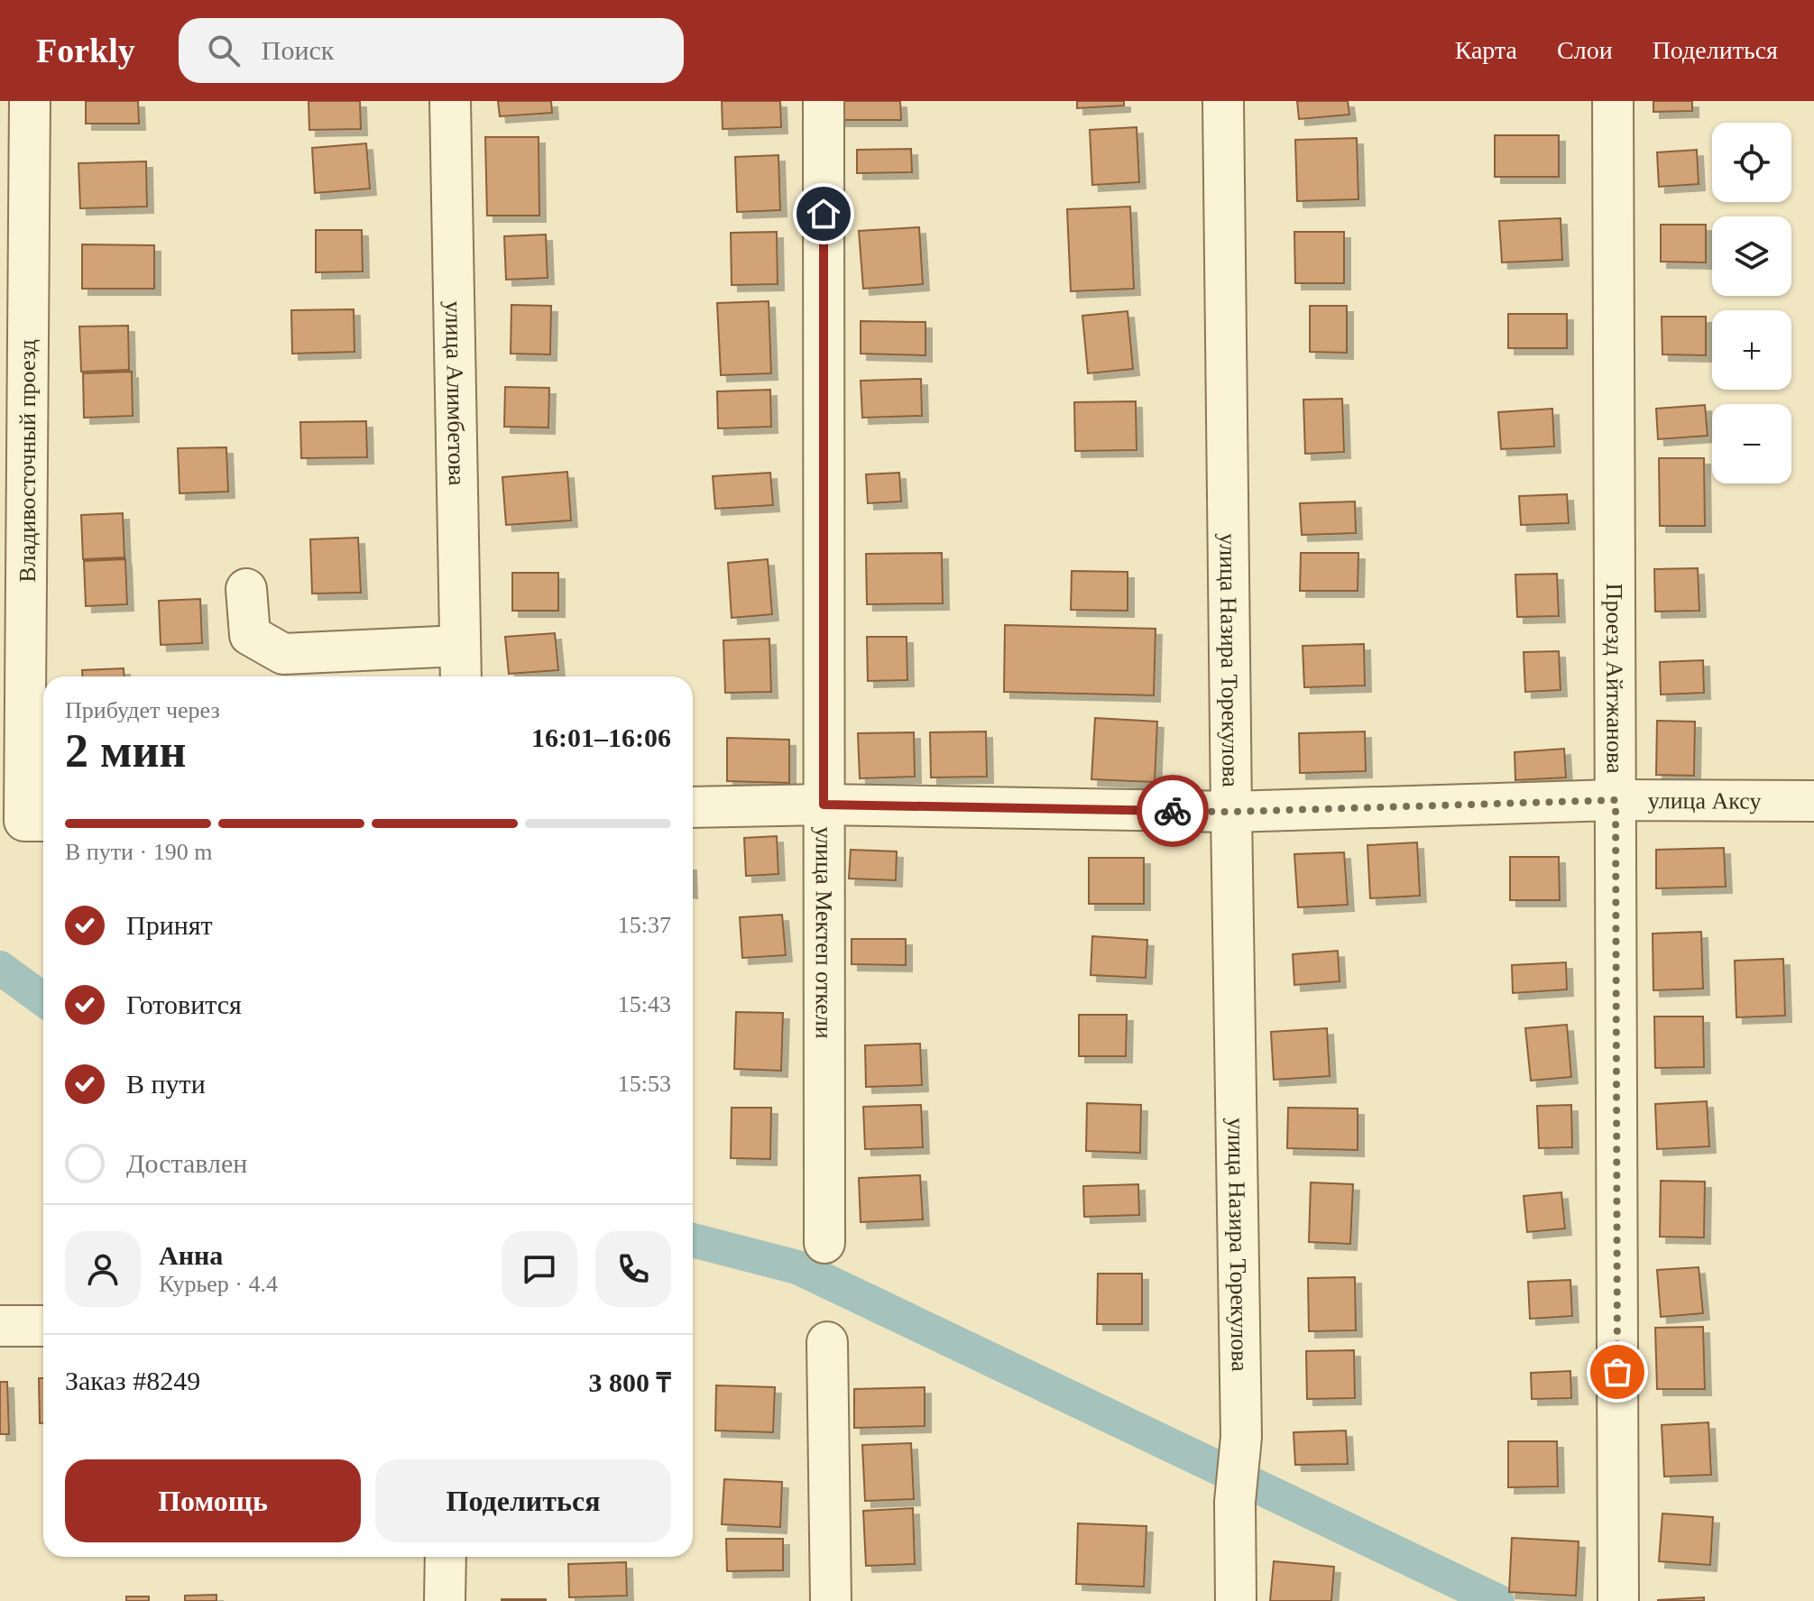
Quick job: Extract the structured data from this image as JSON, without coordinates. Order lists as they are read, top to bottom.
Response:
{
  "streets": {
    "street": [
      "улица Алимбетова",
      "Владивосточный проезд",
      "улица Назира Торекулова",
      "Проезд Айтжанова",
      "улица Аксу",
      "улица Мектеп откели"
    ]
  },
  "crossings": [
    ["улица Назира Торекулова", "улица Аксу"],
    ["Проезд Айтжанова", "улица Аксу"],
    ["улица Аксу", "улица Мектеп откели"]
  ],
  "page": {
    "header": "Forkly",
    "search": "Поиск",
    "nav": ["Карта", "Слои", "Поделиться"],
    "map_buttons": ["+", "−"],
    "heading": ["2 мин", "Прибудет через", "16:01–16:06"],
    "panel": [
      "Анна",
      "Курьер · 4.4",
      "Заказ #8249",
      "3 800 ₸"
    ],
    "bar": "В пути · 190 m",
    "list": [
      ["Принят", "15:37"],
      ["Готовится", "15:43"],
      ["В пути", "15:53"],
      "Доставлен"
    ],
    "buttons": ["Помощь", "Поделиться"]
  }
}
